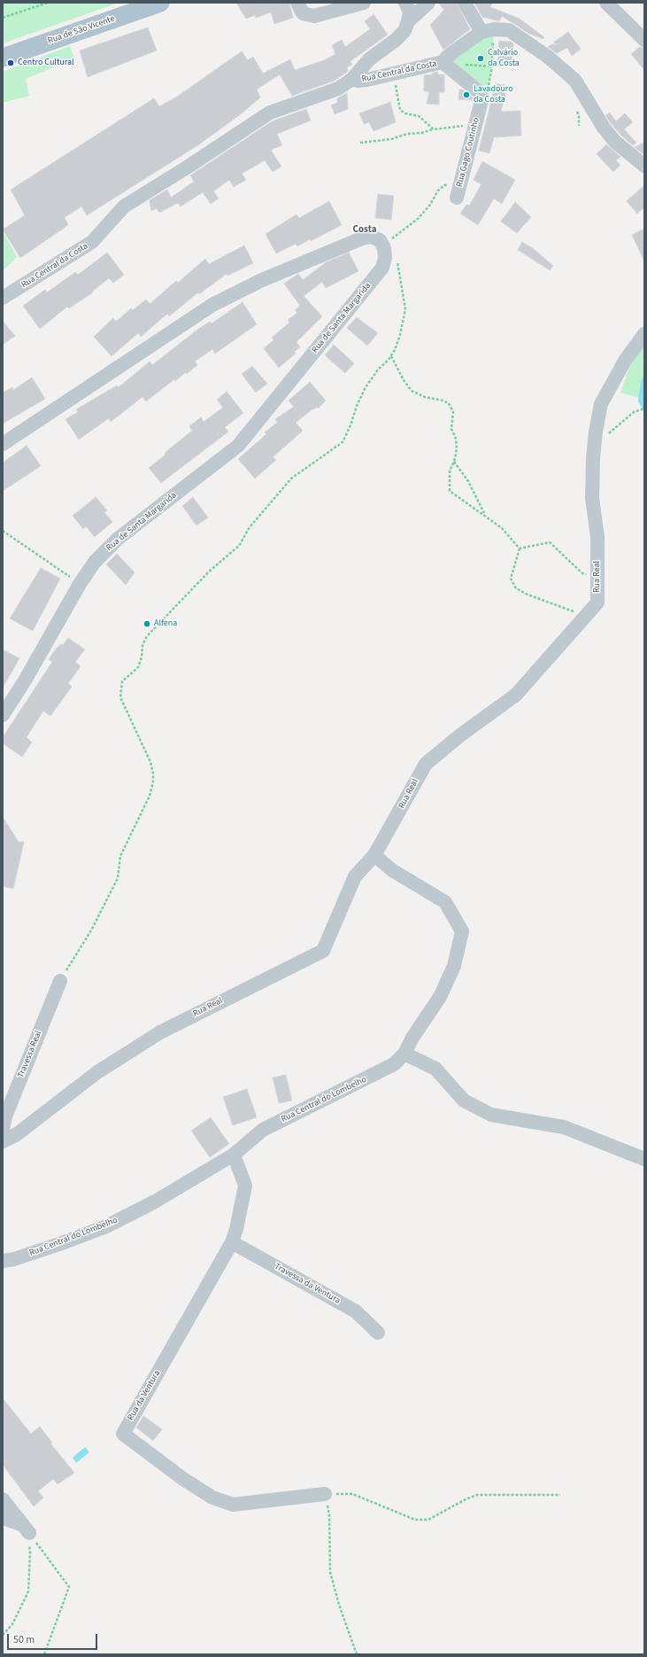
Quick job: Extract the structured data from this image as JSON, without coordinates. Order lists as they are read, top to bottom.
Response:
{
  "streets": {
    "main road": ["Rua de São Vicente"],
    "street": [
      "Rua Central da Costa",
      "Rua Gago Coutinho",
      "Rua de Santa Margarida",
      "Rua Real",
      "Travessa Real",
      "Rua Central do Lombelho",
      "Travessa da Ventura",
      "Rua da Ventura"
    ]
  },
  "crossings": [
    ["Rua Central da Costa", "Rua Gago Coutinho"],
    ["Rua Central do Lombelho", "Rua da Ventura"],
    ["Travessa da Ventura", "Rua da Ventura"]
  ],
  "districts": ["Costa"],
  "places": [
    "Calvário da Costa",
    "Centro Cultural",
    "Lavadouro da Costa",
    "Alfena"
  ],
  "scale_bar": "50 m"
}
